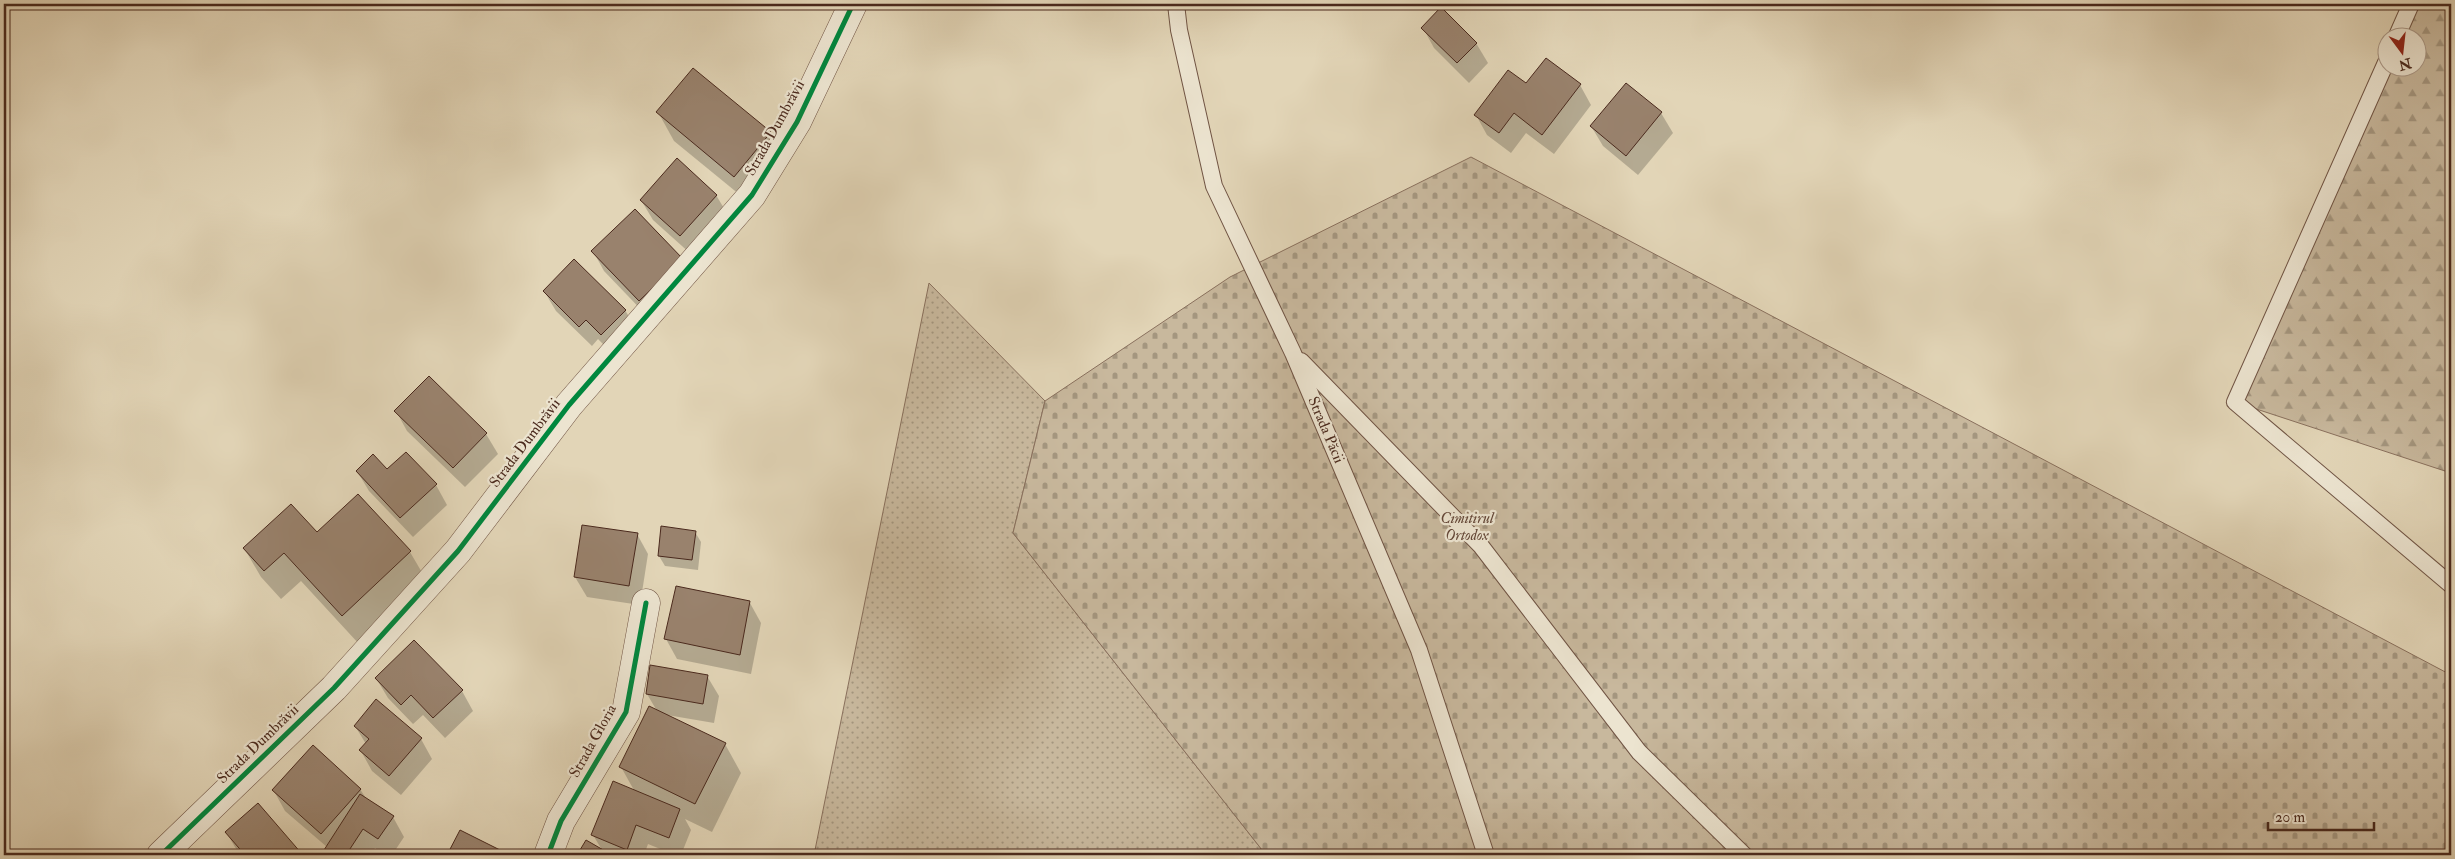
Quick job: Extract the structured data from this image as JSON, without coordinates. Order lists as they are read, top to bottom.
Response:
{
  "streets": {
    "street": ["Strada Dumbrăvii", "Strada Gloria"],
    "lane": ["Strada Păcii"]
  },
  "parks": ["Cimitirul Ortodox"],
  "scale_bar": "20 m",
  "north": "bottom"
}
